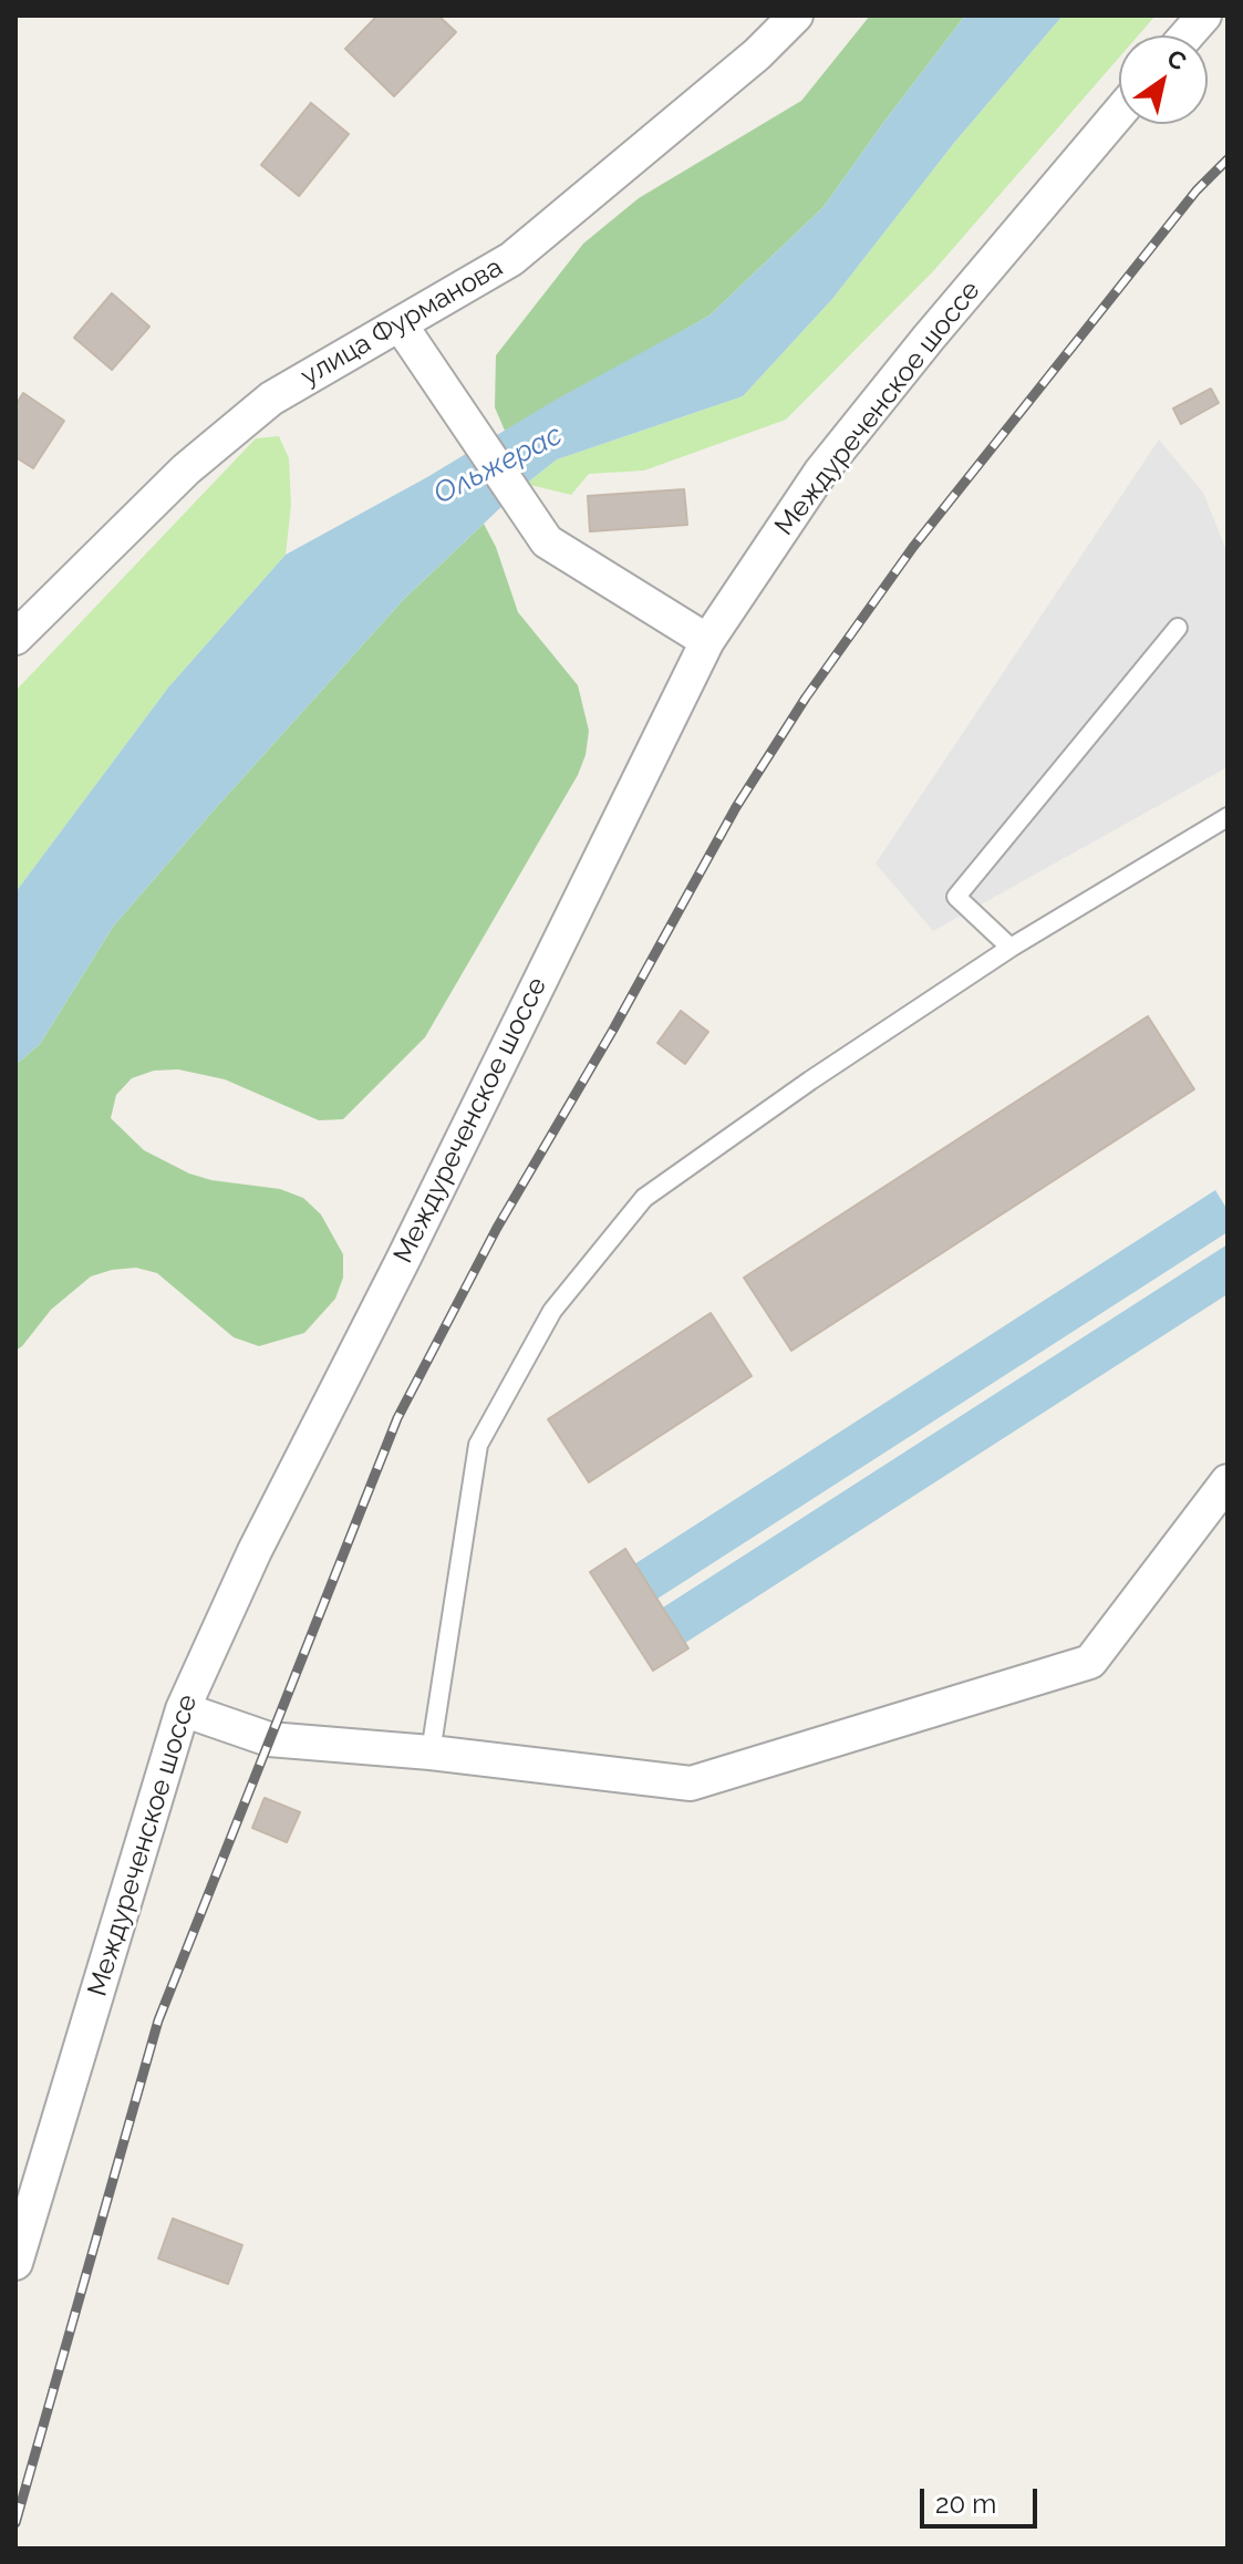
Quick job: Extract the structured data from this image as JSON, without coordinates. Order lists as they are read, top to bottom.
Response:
{
  "streets": {
    "street": ["улица Фурманова", "Междуреченское шоссе"]
  },
  "water": ["Ольжерас"],
  "scale_bar": "20 m",
  "north": "top right"
}
